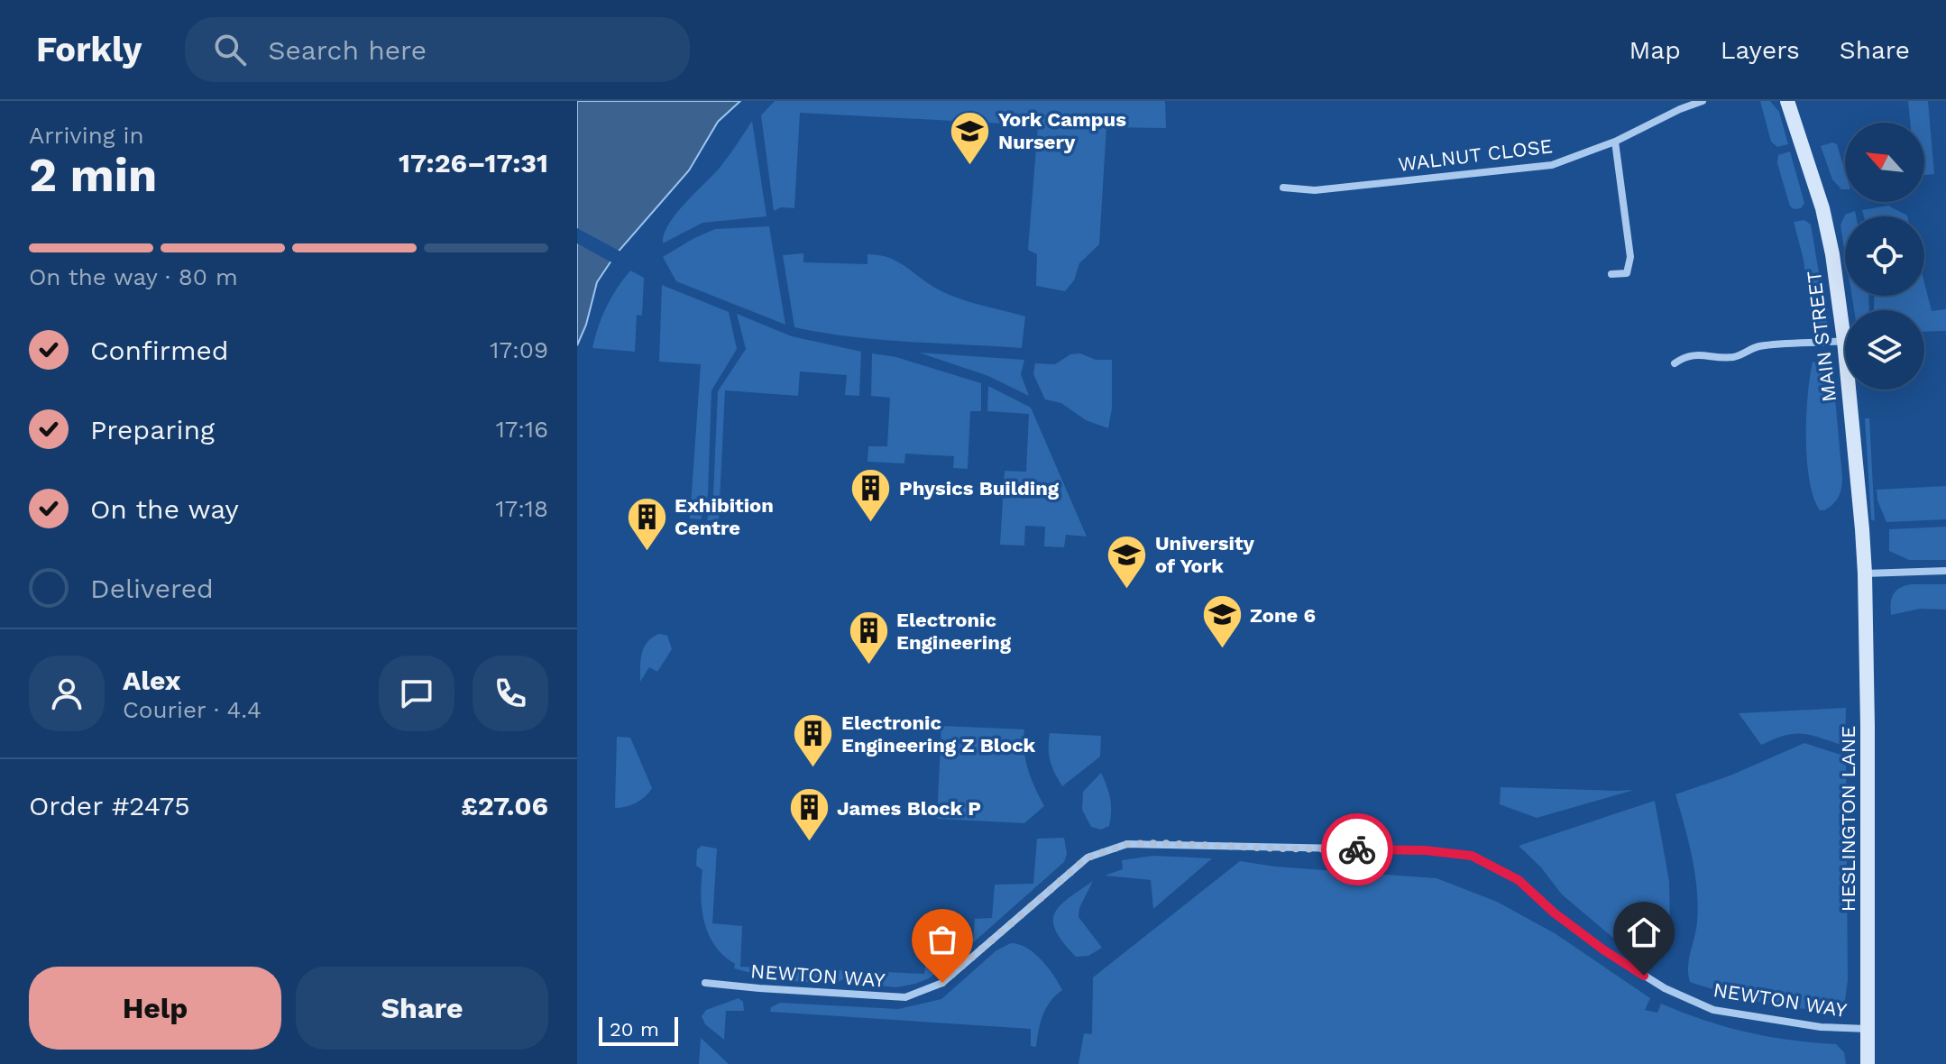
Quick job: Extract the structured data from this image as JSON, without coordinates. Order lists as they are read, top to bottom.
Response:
{
  "streets": {
    "street": [
      "WALNUT CLOSE",
      "MAIN STREET",
      "HESLINGTON LANE",
      "NEWTON WAY"
    ]
  },
  "crossings": [
    ["MAIN STREET", "HESLINGTON LANE"],
    ["HESLINGTON LANE", "NEWTON WAY"]
  ],
  "places": {
    "school or university": ["York Campus Nursery", "University of York", "Zone 6"],
    "building": [
      "Physics Building",
      "Exhibition Centre",
      "Electronic Engineering",
      "Electronic Engineering Z Block",
      "James Block P"
    ]
  },
  "scale_bar": "20 m",
  "north": "top left",
  "page": {
    "header": "Forkly",
    "search": "Search here",
    "nav": ["Map", "Layers", "Share"],
    "heading": ["2 min", "Arriving in", "17:26–17:31"],
    "panel": [
      "Alex",
      "Courier · 4.4",
      "Order #2475",
      "£27.06"
    ],
    "bar": "On the way · 80 m",
    "list": [
      ["Confirmed", "17:09"],
      ["Preparing", "17:16"],
      ["On the way", "17:18"],
      "Delivered"
    ],
    "buttons": ["Help", "Share"],
    "scale": "20 m"
  }
}
